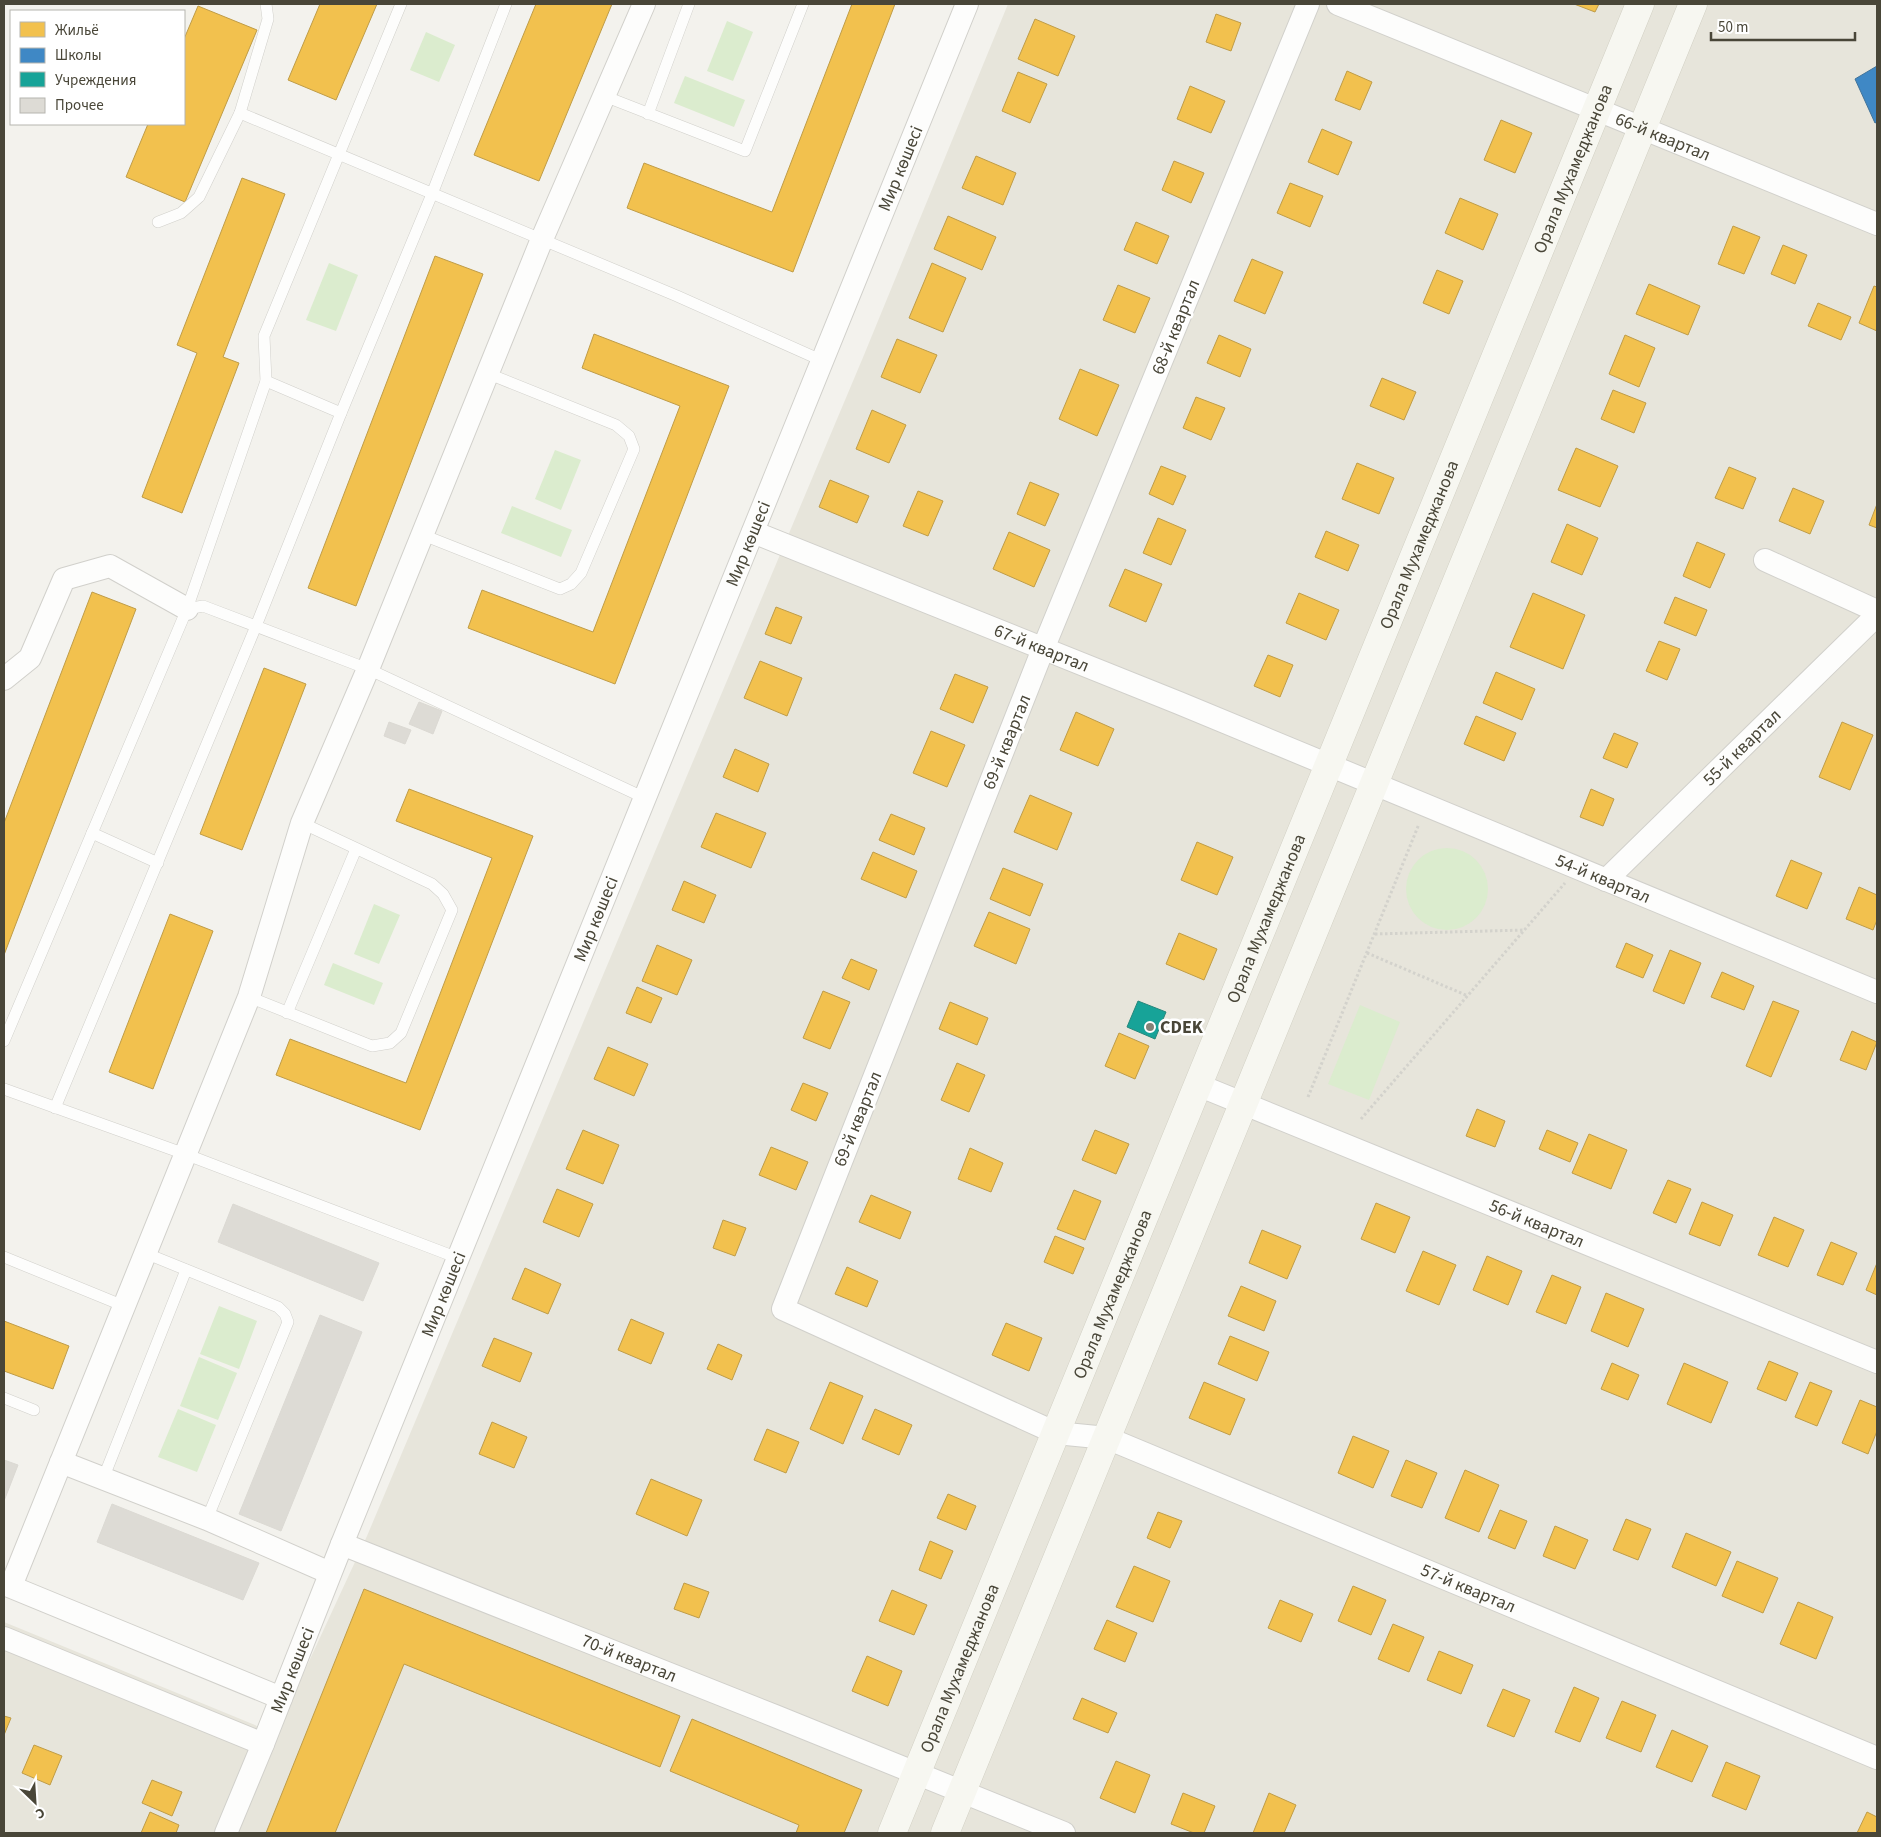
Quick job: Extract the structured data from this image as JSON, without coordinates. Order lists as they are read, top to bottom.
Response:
{
  "streets": {
    "street": [
      "66-й квартал",
      "Мир көшесі",
      "Орала Мухамеджанова",
      "68-й квартал",
      "67-й квартал",
      "69-й квартал",
      "55-й квартал",
      "54-й квартал",
      "56-й квартал",
      "57-й квартал",
      "70-й квартал"
    ]
  },
  "crossings": [
    ["66-й квартал", "Орала Мухамеджанова"],
    ["Мир көшесі", "67-й квартал"],
    ["Мир көшесі", "70-й квартал"],
    ["Орала Мухамеджанова", "67-й квартал"],
    ["Орала Мухамеджанова", "69-й квартал"],
    ["Орала Мухамеджанова", "54-й квартал"],
    ["Орала Мухамеджанова", "56-й квартал"],
    ["Орала Мухамеджанова", "57-й квартал"],
    ["Орала Мухамеджанова", "70-й квартал"],
    ["68-й квартал", "67-й квартал"],
    ["68-й квартал", "69-й квартал"],
    ["67-й квартал", "69-й квартал"],
    ["67-й квартал", "54-й квартал"],
    ["69-й квартал", "57-й квартал"],
    ["55-й квартал", "54-й квартал"]
  ],
  "places": ["CDEK"],
  "legend": [
    "Жильё",
    "Школы",
    "Учреждения",
    "Прочее"
  ],
  "scale_bar": "50 m",
  "north": "bottom right"
}
